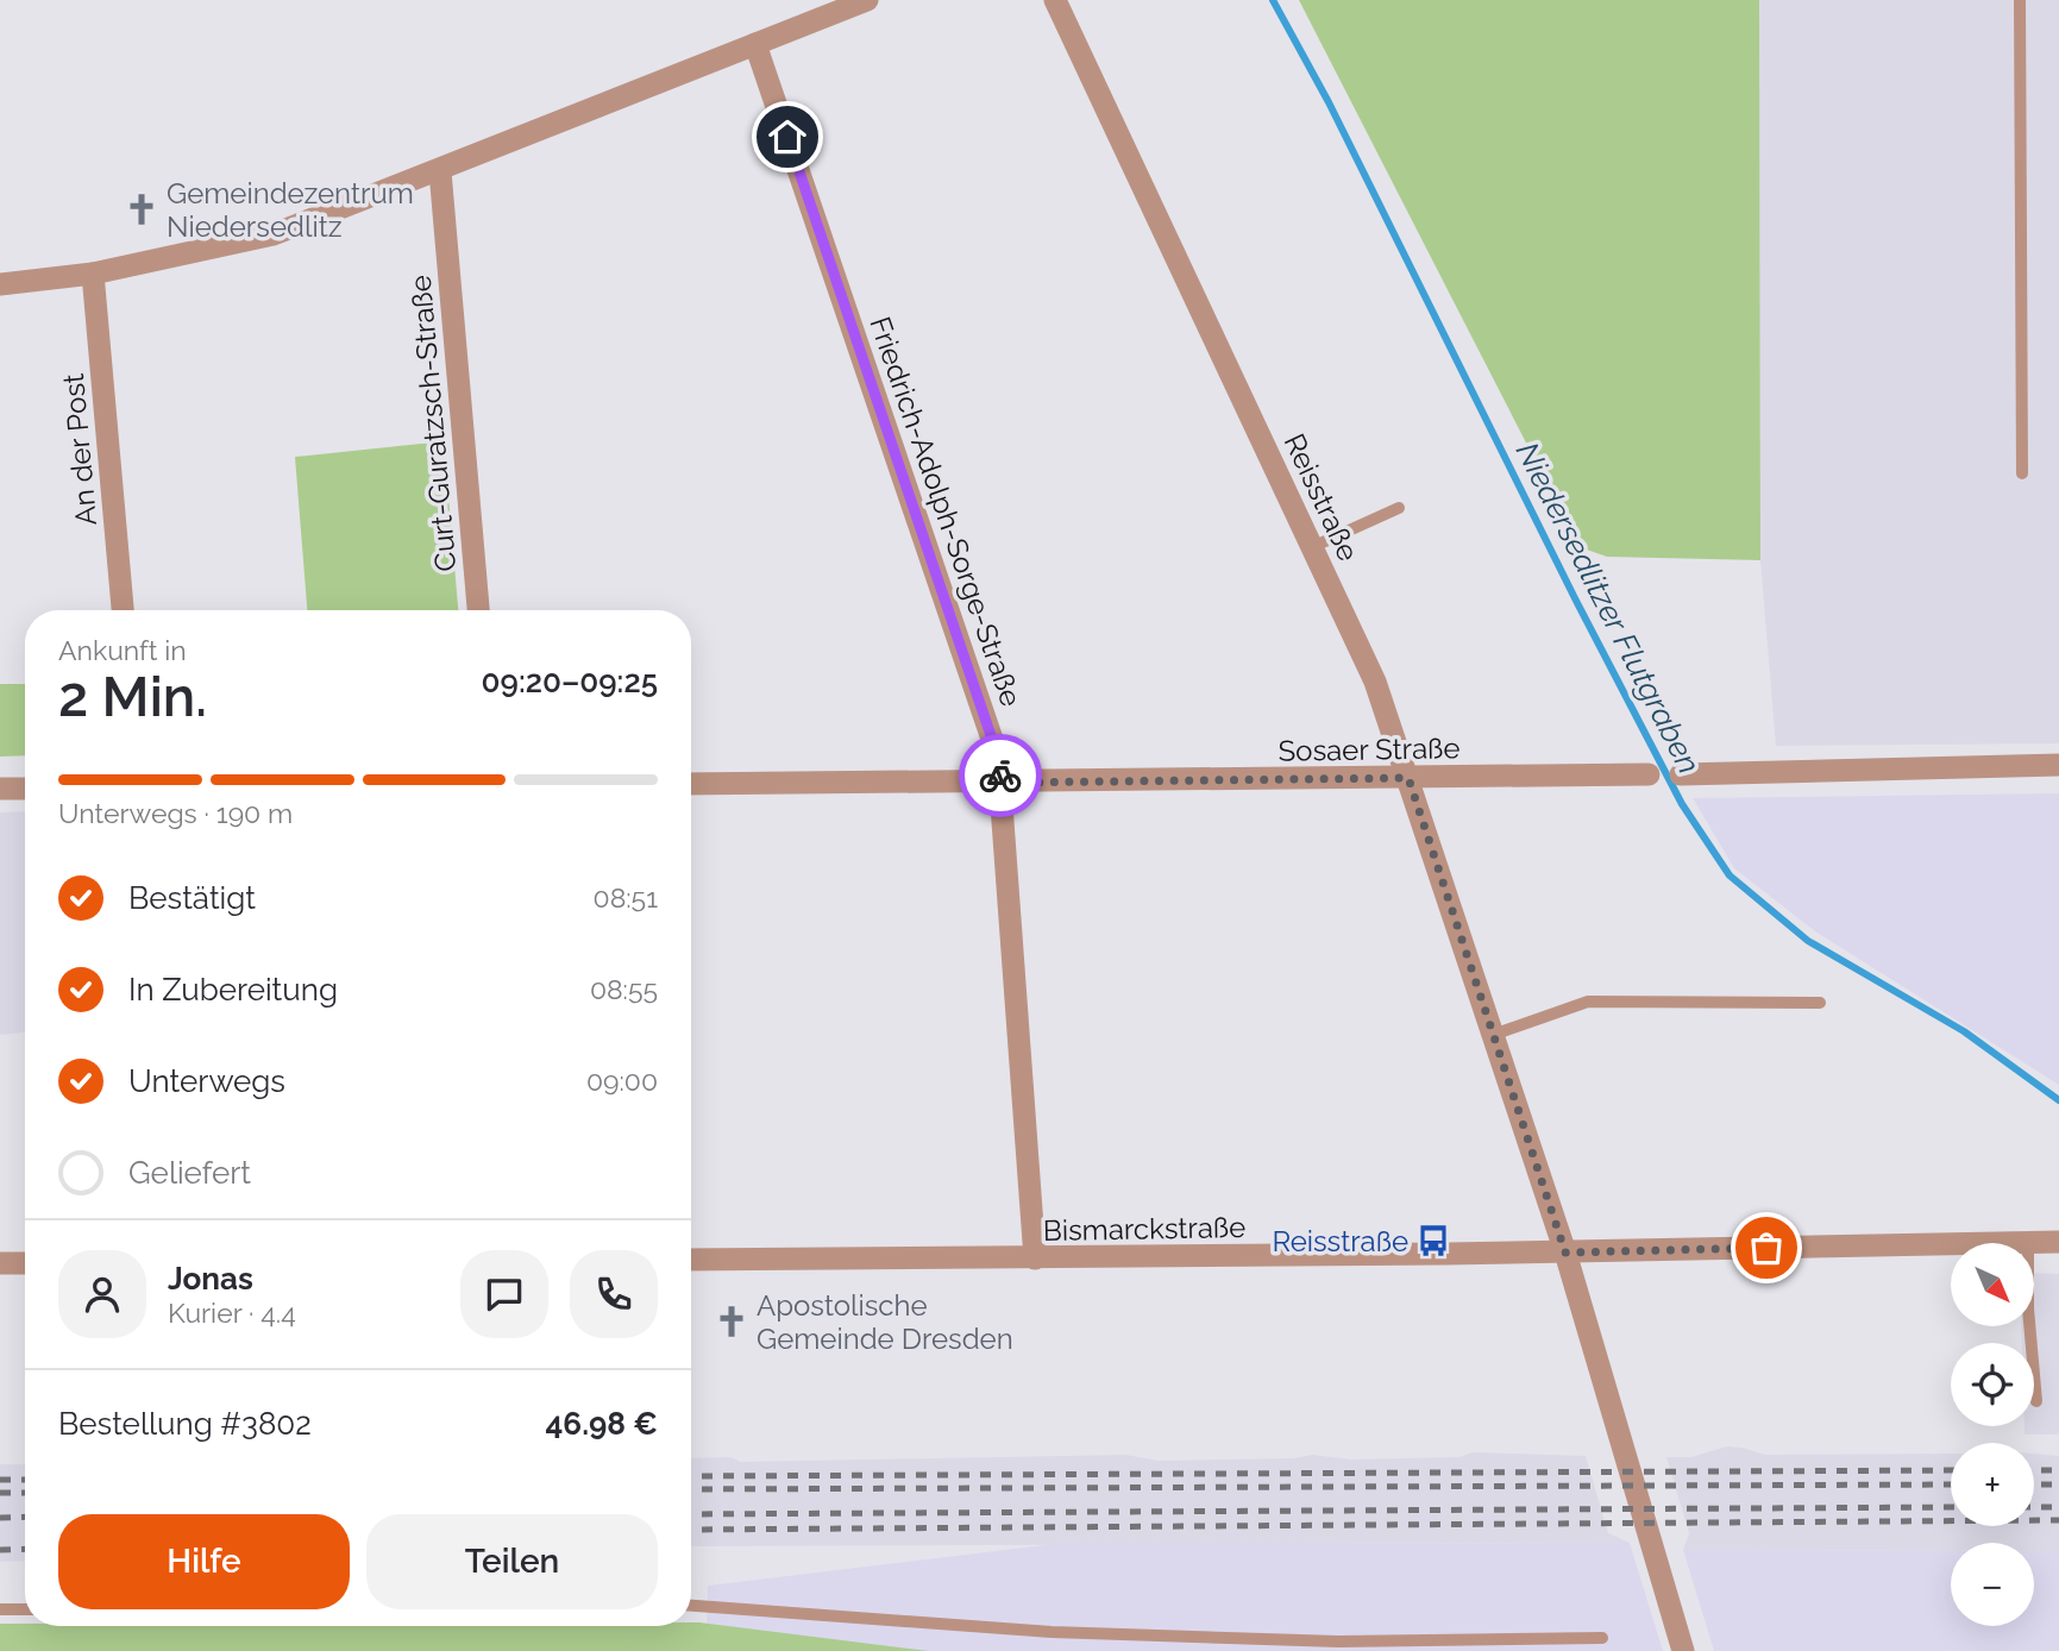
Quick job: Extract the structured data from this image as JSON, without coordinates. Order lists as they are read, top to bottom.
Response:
{
  "streets": {
    "street": [
      "Curt-Guratzsch-Straße",
      "An der Post",
      "Reisstraße",
      "Friedrich-Adolph-Sorge-Straße",
      "Sosaer Straße",
      "Bismarckstraße"
    ]
  },
  "crossings": [
    ["Reisstraße", "Sosaer Straße"],
    ["Reisstraße", "Bismarckstraße"],
    ["Friedrich-Adolph-Sorge-Straße", "Sosaer Straße"],
    ["Friedrich-Adolph-Sorge-Straße", "Bismarckstraße"]
  ],
  "water": ["Niedersedlitzer Flutgraben"],
  "places": {
    "church": ["Gemeindezentrum Niedersedlitz", "Apostolische Gemeinde Dresden"],
    "bus stop": ["Reisstraße"]
  },
  "north": "bottom right",
  "page": {
    "heading": ["2 Min.", "Ankunft in", "09:20–09:25"],
    "panel": [
      "Jonas",
      "Kurier · 4.4",
      "Bestellung #3802",
      "46.98 €"
    ],
    "bar": "Unterwegs · 190 m",
    "list": [
      ["Bestätigt", "08:51"],
      ["In Zubereitung", "08:55"],
      ["Unterwegs", "09:00"],
      "Geliefert"
    ],
    "map_buttons": ["+", "−"],
    "buttons": ["Hilfe", "Teilen"]
  }
}
